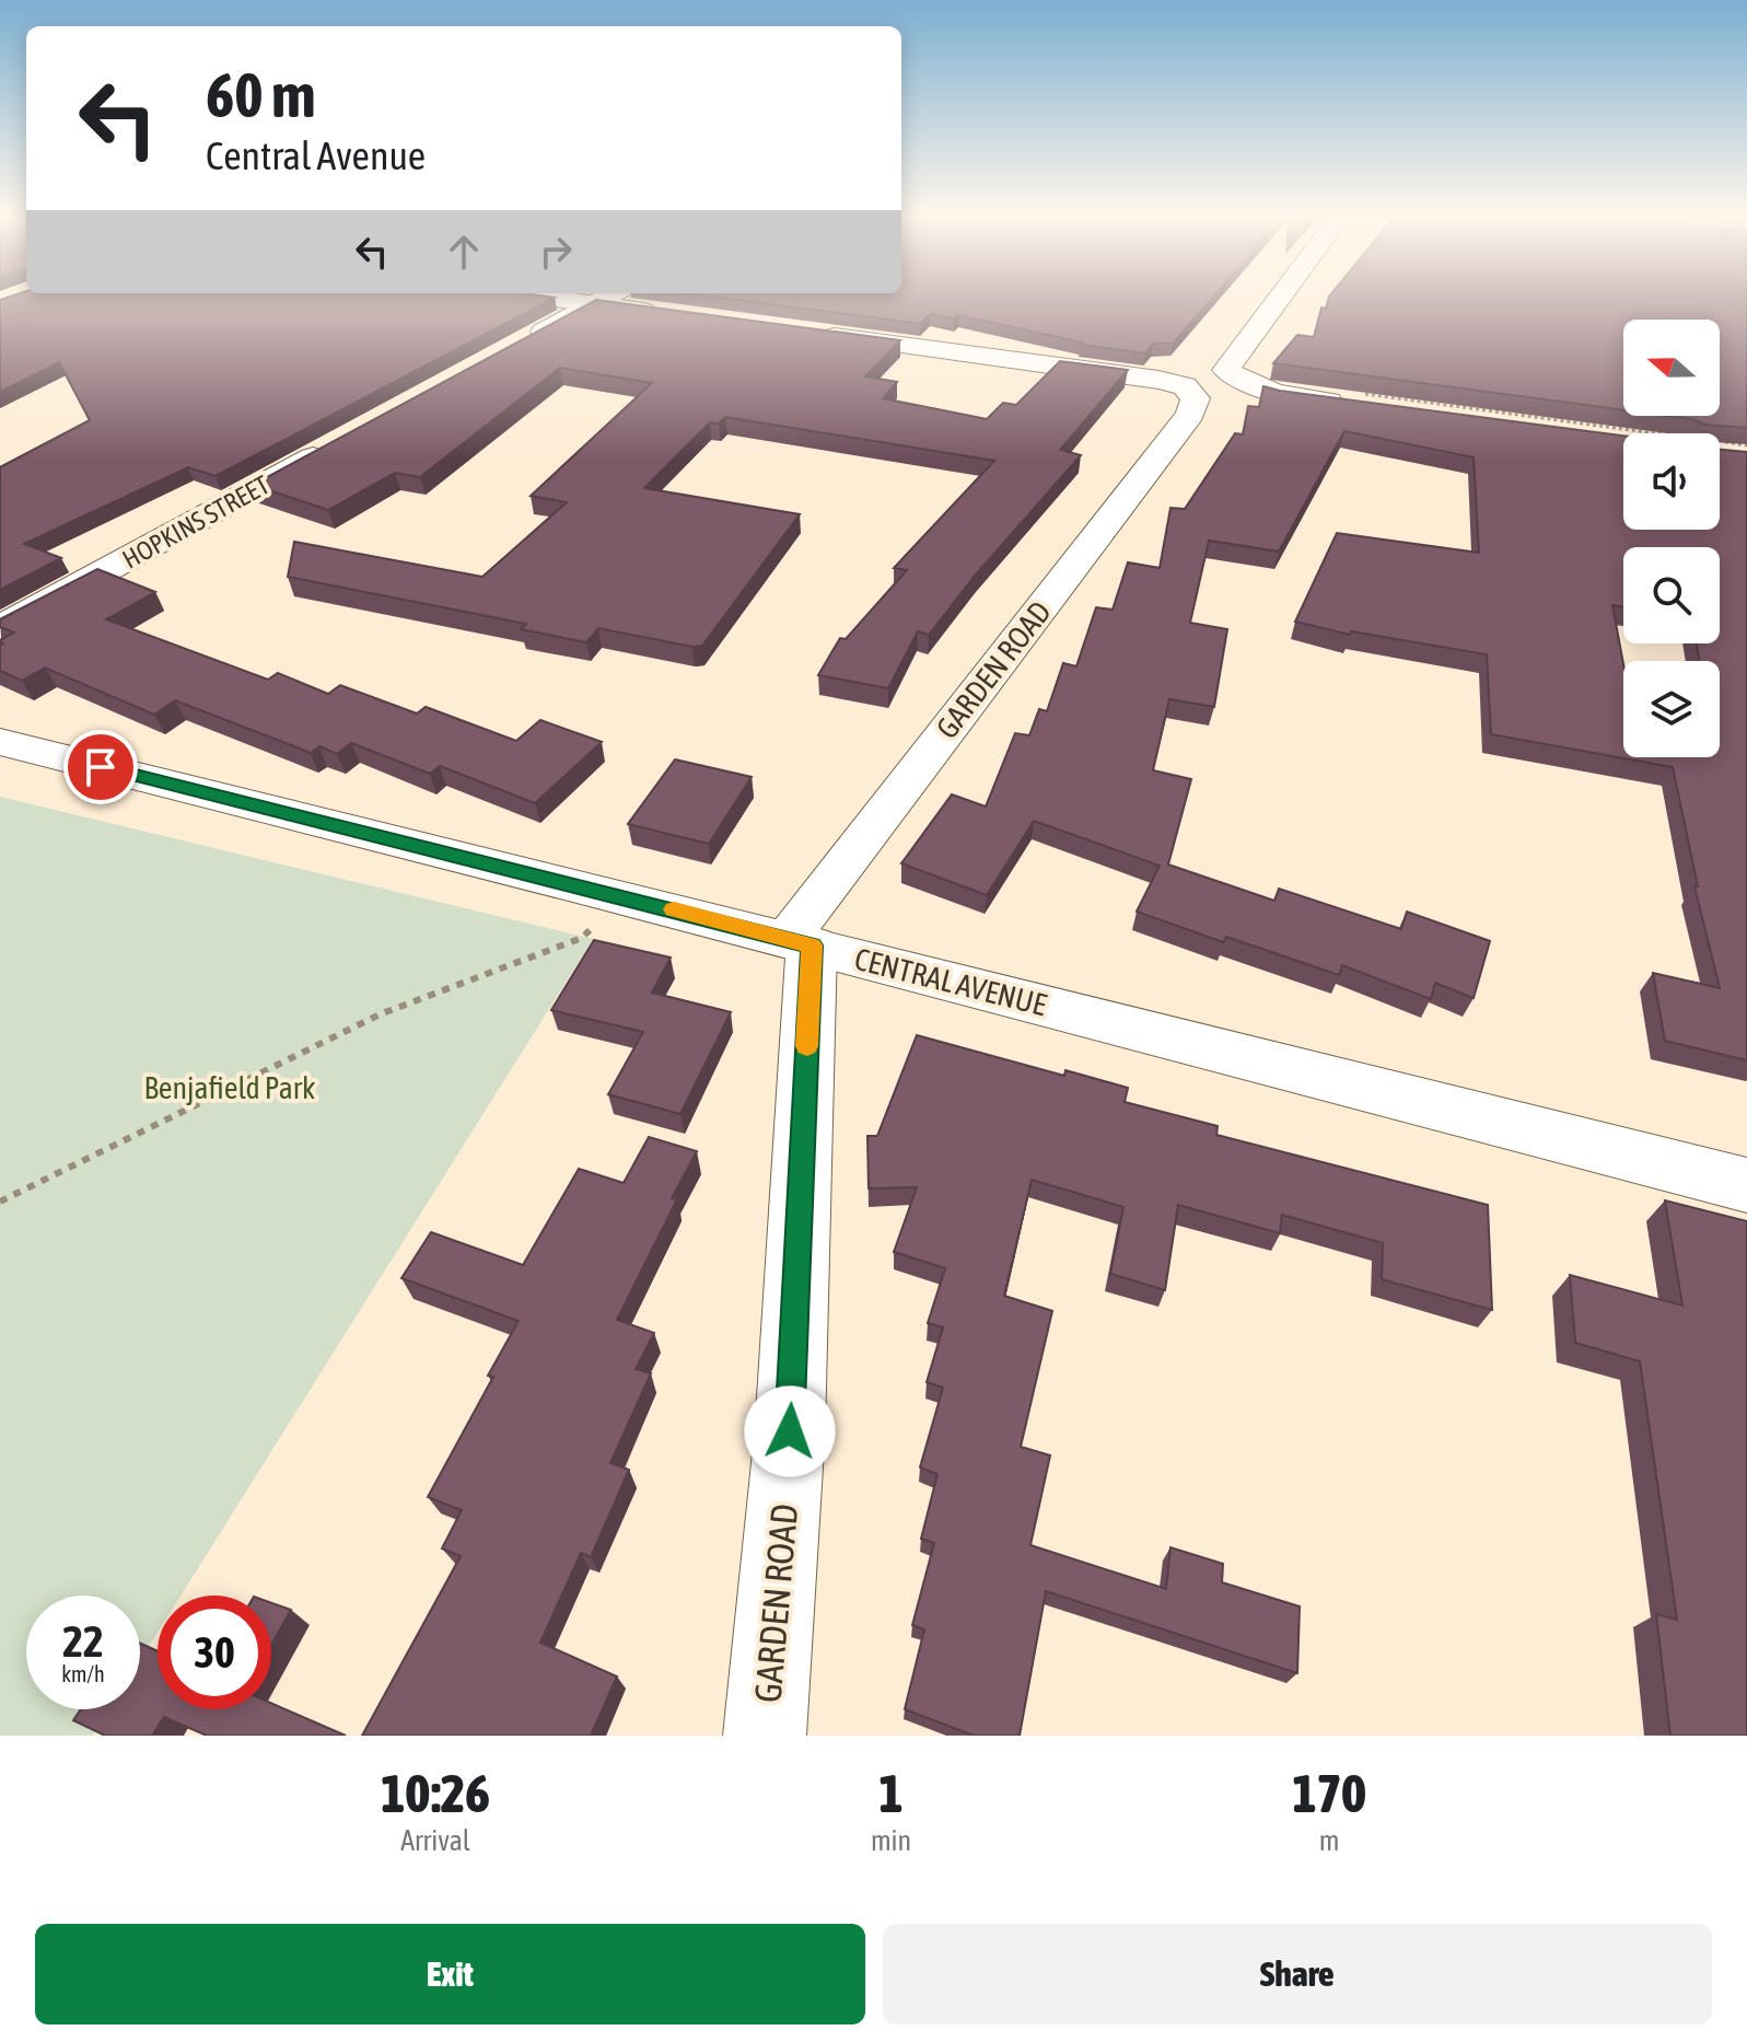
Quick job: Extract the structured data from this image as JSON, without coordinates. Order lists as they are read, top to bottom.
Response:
{
  "streets": {
    "street": ["HOPKINS STREET", "GARDEN ROAD", "CENTRAL AVENUE"]
  },
  "crossings": [
    ["GARDEN ROAD", "CENTRAL AVENUE"]
  ],
  "parks": ["Benjafield Park"],
  "north": "left",
  "page": {
    "turn": ["60 m", "Central Avenue"],
    "speed": "22 km/h",
    "limit": "30",
    "eta": [
      "10:26",
      "Arrival",
      "1",
      "min",
      "170",
      "m"
    ],
    "buttons": ["Exit", "Share"]
  }
}
